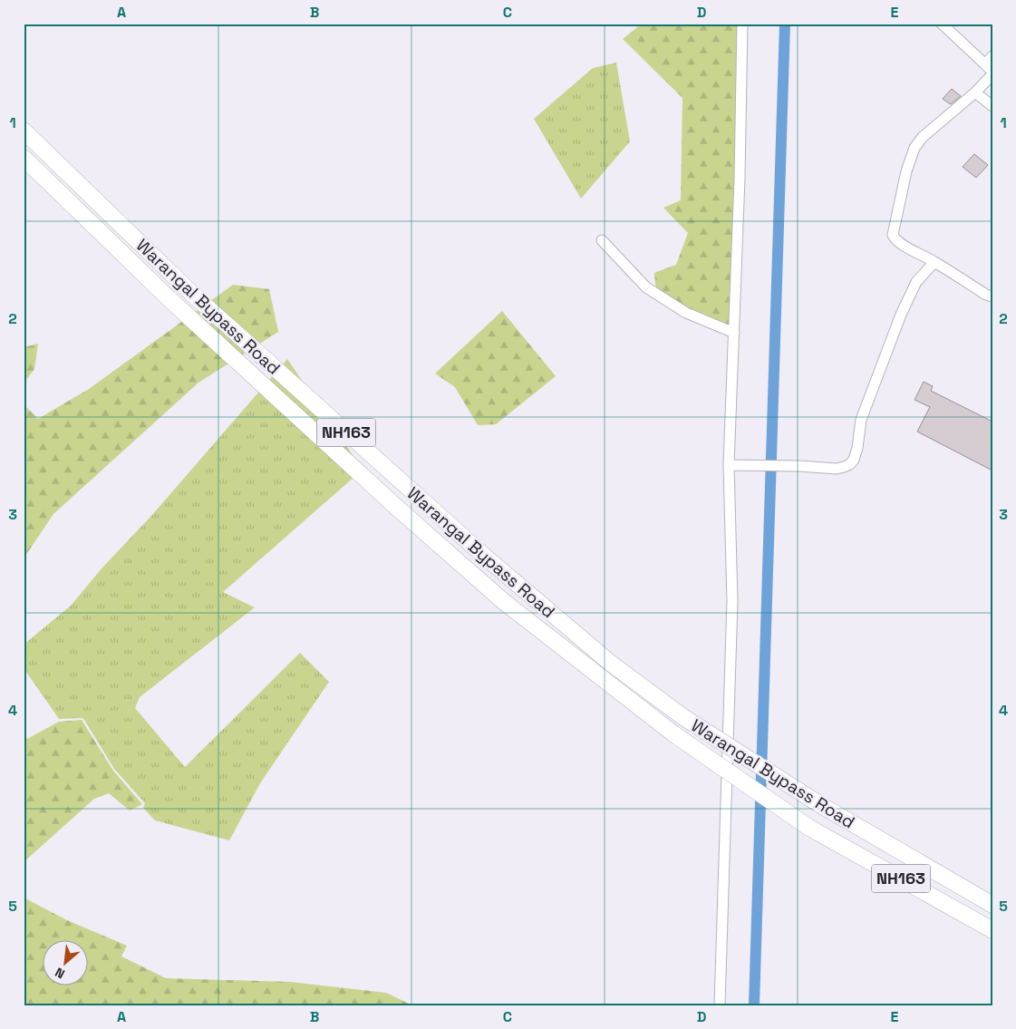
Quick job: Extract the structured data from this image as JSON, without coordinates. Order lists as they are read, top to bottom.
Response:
{
  "streets": {
    "highway": ["Warangal Bypass Road", "NH163"]
  },
  "north": "bottom left",
  "grid": {
    "columns": [
      "A",
      "B",
      "C",
      "D",
      "E"
    ],
    "rows": [
      "1",
      "2",
      "3",
      "4",
      "5"
    ]
  }
}
